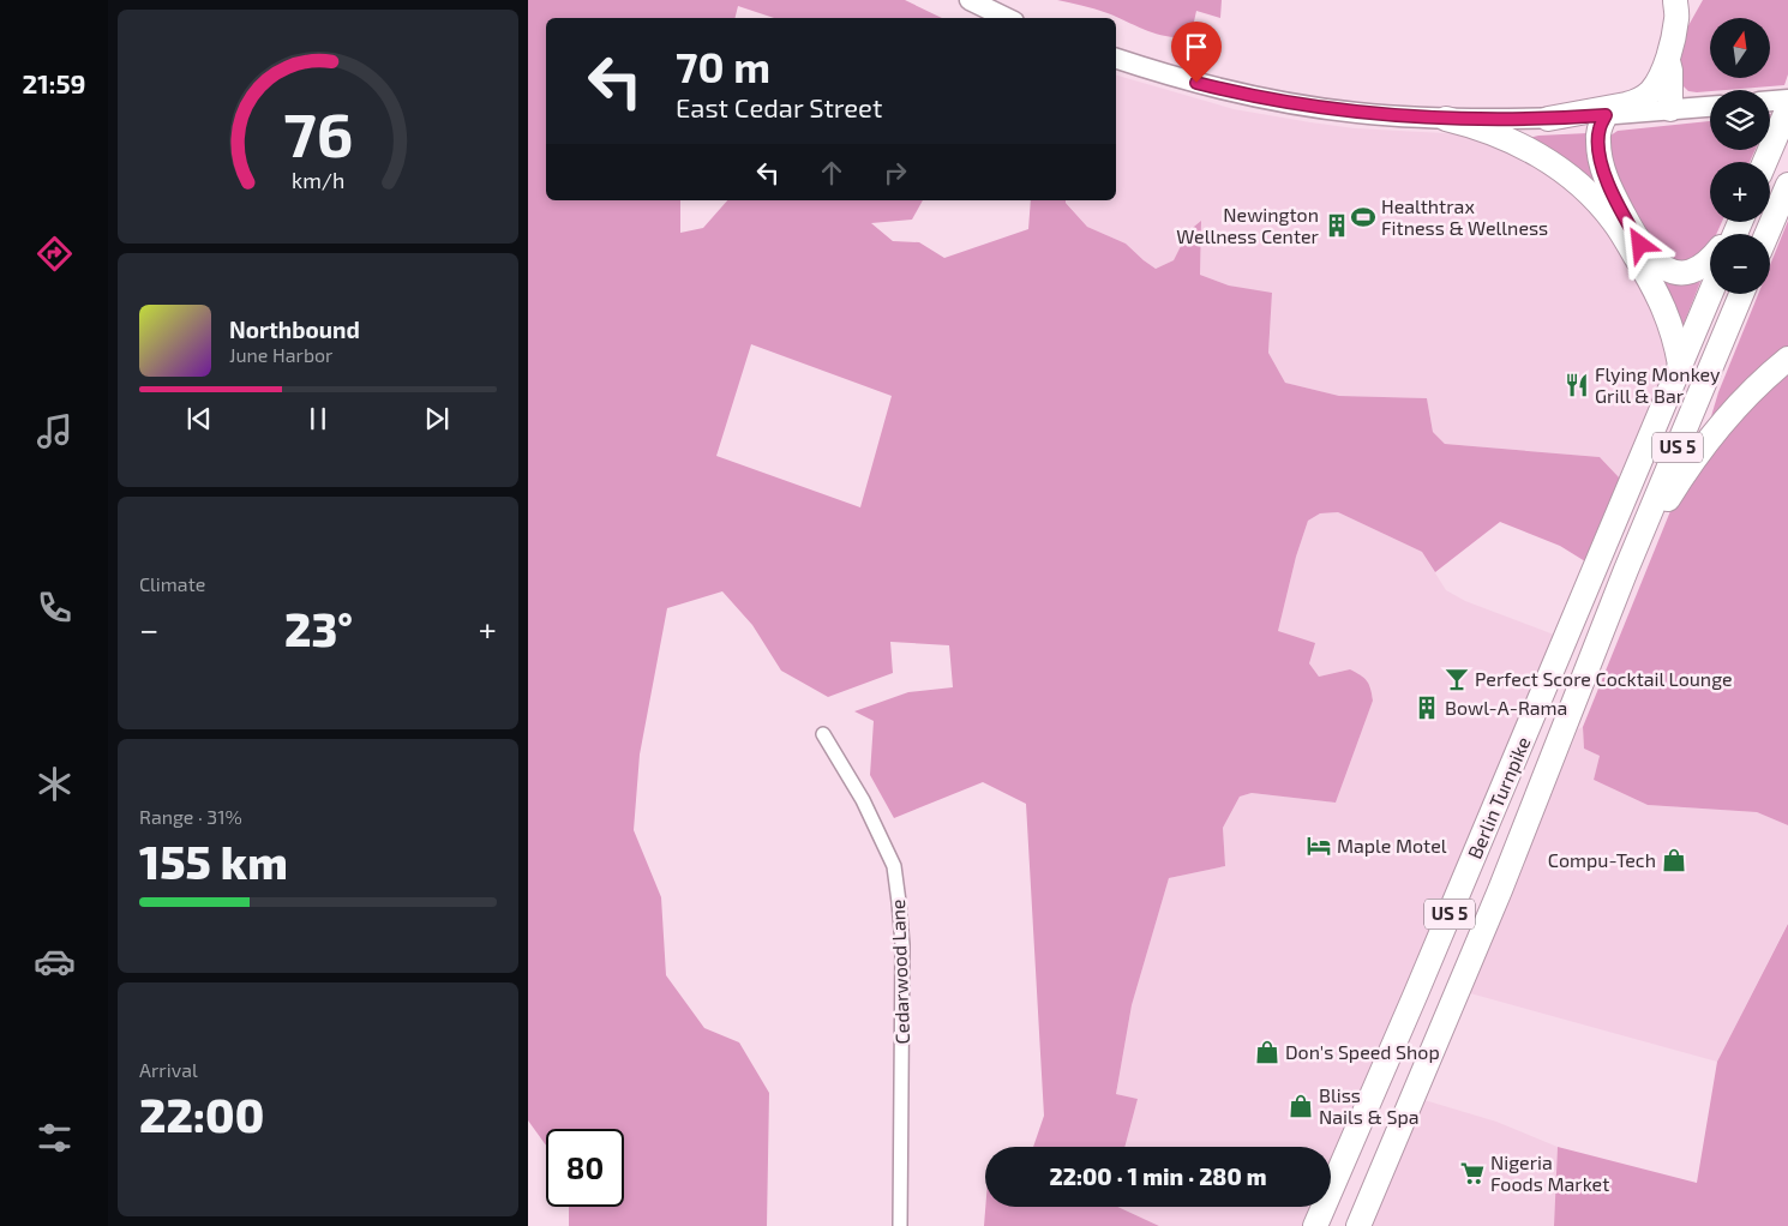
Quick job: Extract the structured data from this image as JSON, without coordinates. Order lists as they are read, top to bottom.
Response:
{
  "streets": {
    "highway": ["US 5", "Berlin Turnpike"],
    "street": ["Cedarwood Lane"]
  },
  "places": {
    "sports": ["Healthtrax Fitness & Wellness"],
    "building": ["Newington Wellness Center", "Bowl-A-Rama"],
    "restaurant": ["Flying Monkey Grill & Bar"],
    "bar": ["Perfect Score Cocktail Lounge"],
    "hotel": ["Maple Motel"],
    "shop": ["Compu-Tech", "Don's Speed Shop", "Bliss Nails & Spa"],
    "supermarket": ["Nigeria Foods Market"]
  },
  "north": "top",
  "page": {
    "tabs": "21:59",
    "map_buttons": ["+", "−"],
    "turn": ["70 m", "East Cedar Street"],
    "song": ["Northbound", "June Harbor"],
    "tile": [
      "Climate",
      ["Range · 31%", "155 km"],
      ["Arrival", "22:00"]
    ],
    "heat": ["−", "23°", "+"],
    "limit": "80",
    "trip": "22:00 · 1 min · 280 m",
    "gauge": ["76", "km/h"]
  }
}
